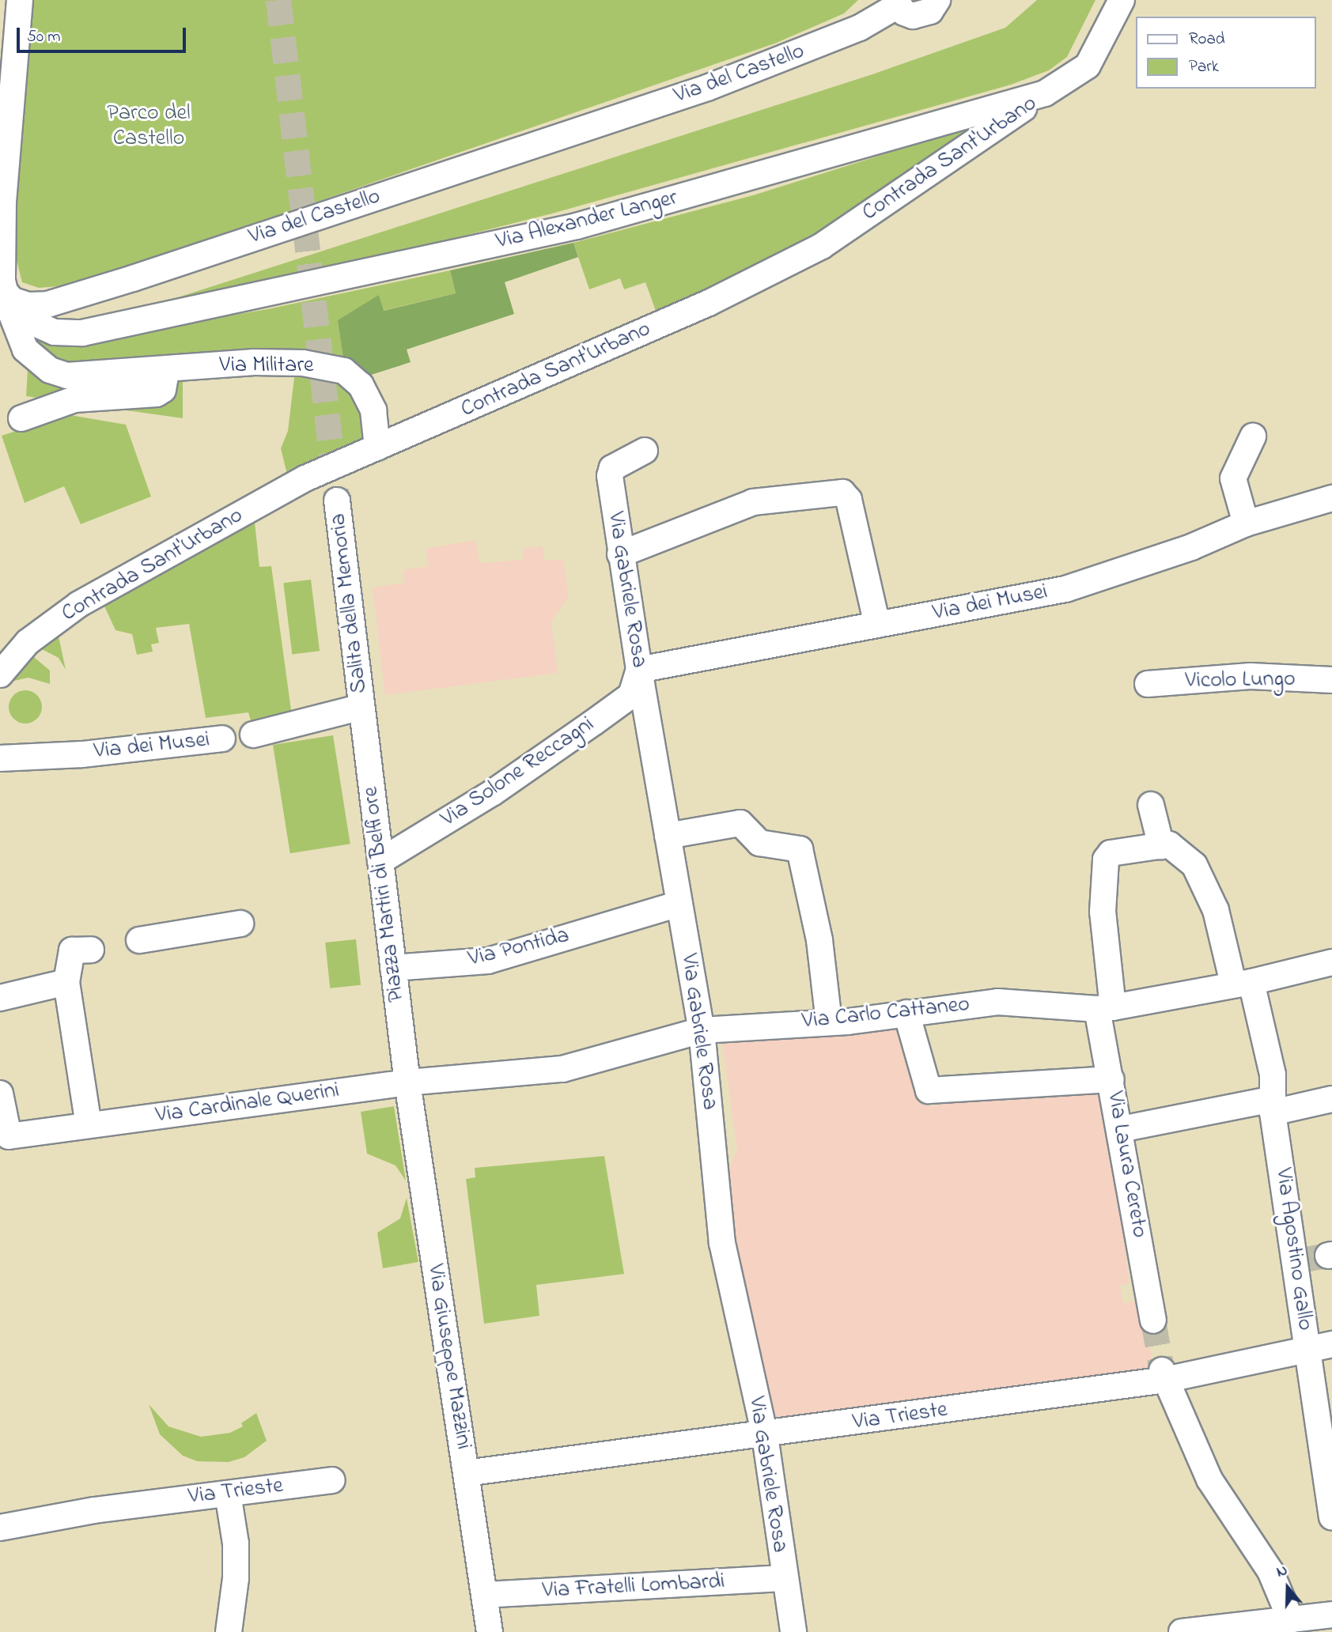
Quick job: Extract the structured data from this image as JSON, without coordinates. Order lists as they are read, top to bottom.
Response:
{
  "streets": {
    "street": [
      "Via del Castello",
      "Contrada Sant'Urbano",
      "Via Alexander Langer",
      "Via Militare",
      "Via Gabriele Rosa",
      "Salita della Memoria",
      "Via dei Musei",
      "Vicolo Lungo",
      "Via Solone Reccagni",
      "Piazza Martiri di Belfiore",
      "Via Pontida",
      "Via Carlo Cattaneo",
      "Via Cardinale Querini",
      "Via Laura Cereto",
      "Via Agostino Gallo",
      "Via Giuseppe Mazzini",
      "Via Trieste",
      "Via Fratelli Lombardi"
    ]
  },
  "crossings": [
    ["Via del Castello", "Via Alexander Langer"],
    ["Via del Castello", "Via Militare"],
    ["Contrada Sant'Urbano", "Via Alexander Langer"],
    ["Contrada Sant'Urbano", "Via Militare"],
    ["Via Alexander Langer", "Via Militare"],
    ["Via Gabriele Rosa", "Via dei Musei"],
    ["Via Gabriele Rosa", "Via Solone Reccagni"],
    ["Via Gabriele Rosa", "Via Pontida"],
    ["Via Gabriele Rosa", "Via Carlo Cattaneo"],
    ["Via Gabriele Rosa", "Via Trieste"],
    ["Via Gabriele Rosa", "Via Fratelli Lombardi"],
    ["Salita della Memoria", "Piazza Martiri di Belfiore"],
    ["Via dei Musei", "Via Solone Reccagni"],
    ["Via Solone Reccagni", "Piazza Martiri di Belfiore"],
    ["Piazza Martiri di Belfiore", "Via Pontida"],
    ["Piazza Martiri di Belfiore", "Via Carlo Cattaneo"],
    ["Piazza Martiri di Belfiore", "Via Cardinale Querini"],
    ["Piazza Martiri di Belfiore", "Via Giuseppe Mazzini"],
    ["Via Carlo Cattaneo", "Via Cardinale Querini"],
    ["Via Carlo Cattaneo", "Via Laura Cereto"],
    ["Via Carlo Cattaneo", "Via Agostino Gallo"],
    ["Via Carlo Cattaneo", "Via Giuseppe Mazzini"],
    ["Via Cardinale Querini", "Via Giuseppe Mazzini"],
    ["Via Laura Cereto", "Via Agostino Gallo"],
    ["Via Agostino Gallo", "Via Trieste"],
    ["Via Giuseppe Mazzini", "Via Trieste"],
    ["Via Giuseppe Mazzini", "Via Fratelli Lombardi"]
  ],
  "parks": ["Parco del Castello"],
  "legend": ["Road", "Park"],
  "scale_bar": "50 m",
  "north": "top"
}
